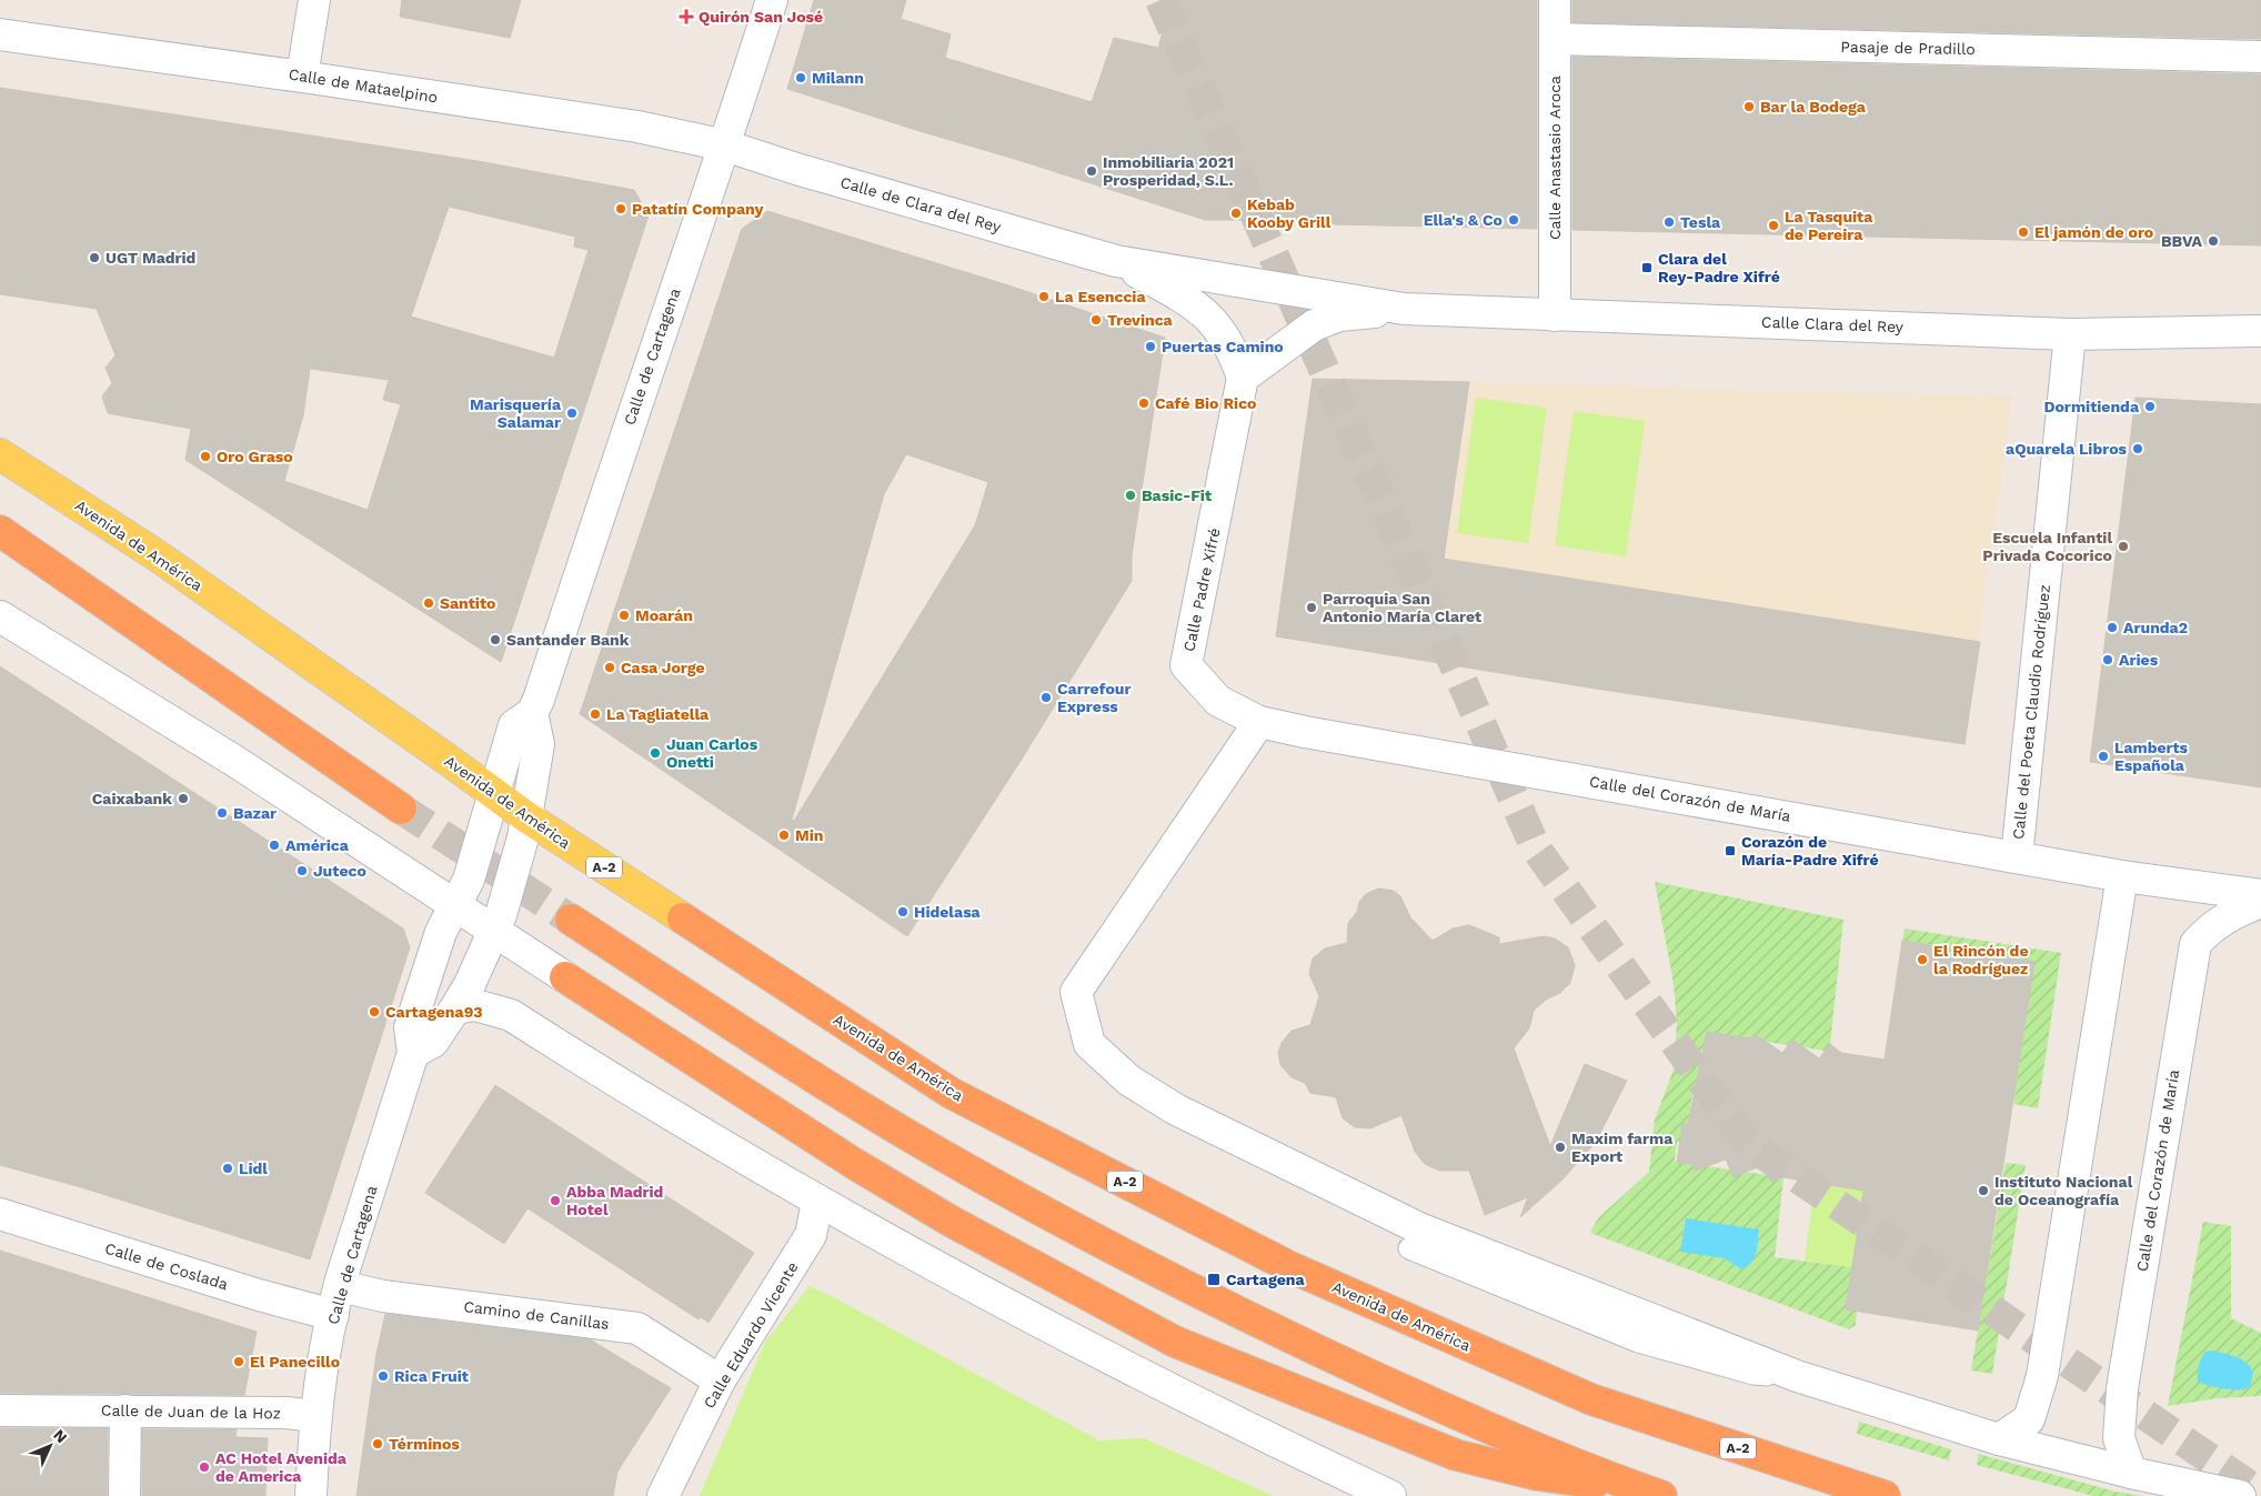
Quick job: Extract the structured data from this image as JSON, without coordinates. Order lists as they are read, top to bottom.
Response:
{
  "streets": {
    "highway": ["Avenida de América", "A-2"],
    "street": [
      "Pasaje de Pradillo",
      "Calle de Mataelpino",
      "Calle Anastasio Aroca",
      "Calle de Clara del Rey",
      "Calle Clara del Rey",
      "Calle de Cartagena",
      "Calle Padre Xifré",
      "Calle del Poeta Claudio Rodríguez",
      "Calle del Corazón de María",
      "Calle de Coslada",
      "Camino de Canillas",
      "Calle Eduardo Vicente",
      "Calle de Juan de la Hoz"
    ]
  },
  "crossings": [
    ["Pasaje de Pradillo", "Calle Anastasio Aroca"],
    ["Calle de Mataelpino", "Calle de Clara del Rey"],
    ["Calle de Mataelpino", "Calle de Cartagena"],
    ["Calle Anastasio Aroca", "Calle Clara del Rey"],
    ["Calle de Clara del Rey", "Calle Clara del Rey"],
    ["Calle de Clara del Rey", "Calle de Cartagena"],
    ["Calle de Clara del Rey", "Calle Padre Xifré"],
    ["Calle Clara del Rey", "Calle del Poeta Claudio Rodríguez"],
    ["Calle de Cartagena", "Avenida de América"],
    ["Calle de Cartagena", "Calle de Coslada"],
    ["Calle de Cartagena", "Camino de Canillas"],
    ["Calle de Cartagena", "Calle de Juan de la Hoz"],
    ["Calle Padre Xifré", "Calle del Corazón de María"],
    ["Calle del Poeta Claudio Rodríguez", "Calle del Corazón de María"],
    ["Camino de Canillas", "Calle Eduardo Vicente"]
  ],
  "places": {
    "health": ["Quirón San José"],
    "other": [
      "Milann",
      "Bar la Bodega",
      "Inmobiliaria 2021 Prosperidad, S.L.",
      "Patatín Company",
      "Kebab Kooby Grill",
      "Ella's & Co",
      "Tesla",
      "La Tasquita de Pereira",
      "El jamón de oro",
      "BBVA",
      "UGT Madrid",
      "La Esenccia",
      "Trevinca",
      "Puertas Camino",
      "Café Bio Rico",
      "Dormitienda",
      "Marisquería Salamar",
      "aQuarela Libros",
      "Oro Graso",
      "Basic-Fit",
      "Escuela Infantil Privada Cocorico",
      "Santito",
      "Parroquia San Antonio María Claret",
      "Moarán",
      "Arunda2",
      "Santander Bank",
      "Aries",
      "Casa Jorge",
      "Carrefour Express",
      "La Tagliatella",
      "Juan Carlos Onetti",
      "Lamberts Española",
      "Caixabank",
      "Bazar",
      "Min",
      "América",
      "Juteco",
      "Hidelasa",
      "El Rincón de la Rodríguez",
      "Cartagena93",
      "Maxim farma Export",
      "Lidl",
      "Instituto Nacional de Oceanografía",
      "Abba Madrid Hotel",
      "El Panecillo",
      "Rica Fruit",
      "Términos",
      "AC Hotel Avenida de America"
    ],
    "transit": ["Clara del Rey-Padre Xifré", "Corazón de María-Padre Xifré", "Cartagena"]
  },
  "north": "top right"
}
